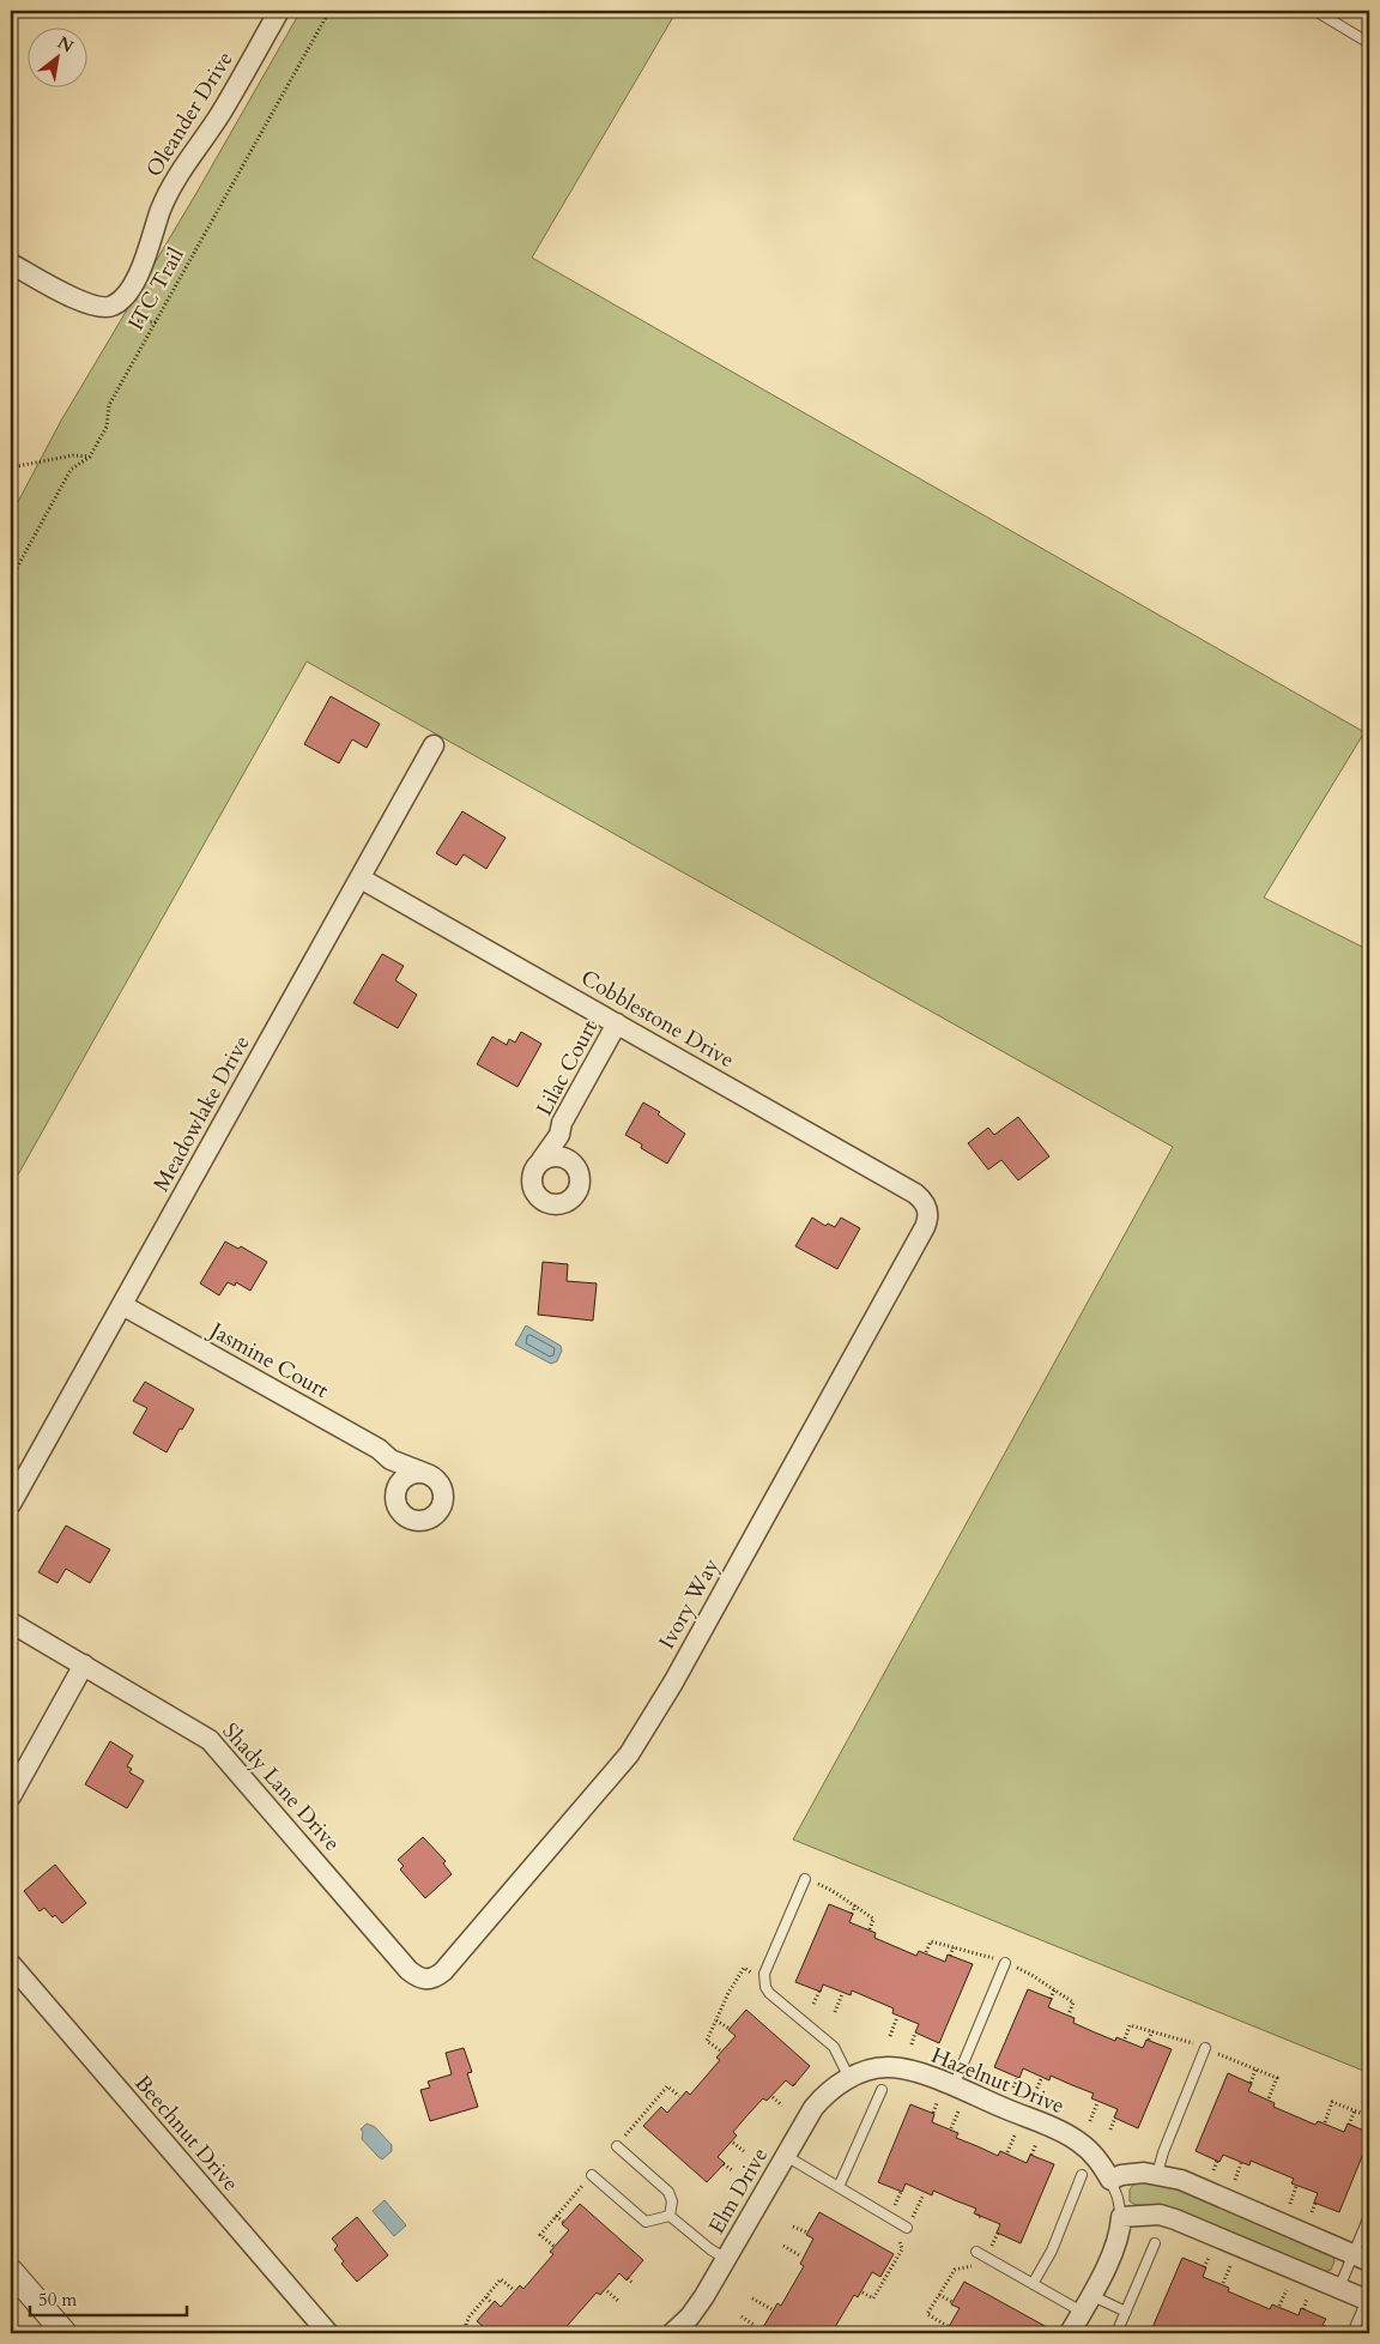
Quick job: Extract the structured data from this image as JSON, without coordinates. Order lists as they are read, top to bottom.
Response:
{
  "streets": {
    "street": [
      "Oleander Drive",
      "Cobblestone Drive",
      "Lilac Court",
      "Meadowlake Drive",
      "Jasmine Court",
      "Ivory Way",
      "Shady Lane Drive",
      "Hazelnut Drive",
      "Beechnut Drive",
      "Elm Drive"
    ],
    "path": ["ITC Trail"]
  },
  "crossings": [
    ["Cobblestone Drive", "Lilac Court"],
    ["Cobblestone Drive", "Meadowlake Drive"],
    ["Cobblestone Drive", "Ivory Way"],
    ["Meadowlake Drive", "Jasmine Court"],
    ["Ivory Way", "Shady Lane Drive"],
    ["Hazelnut Drive", "Elm Drive"]
  ],
  "scale_bar": "50 m",
  "north": "top right"
}
